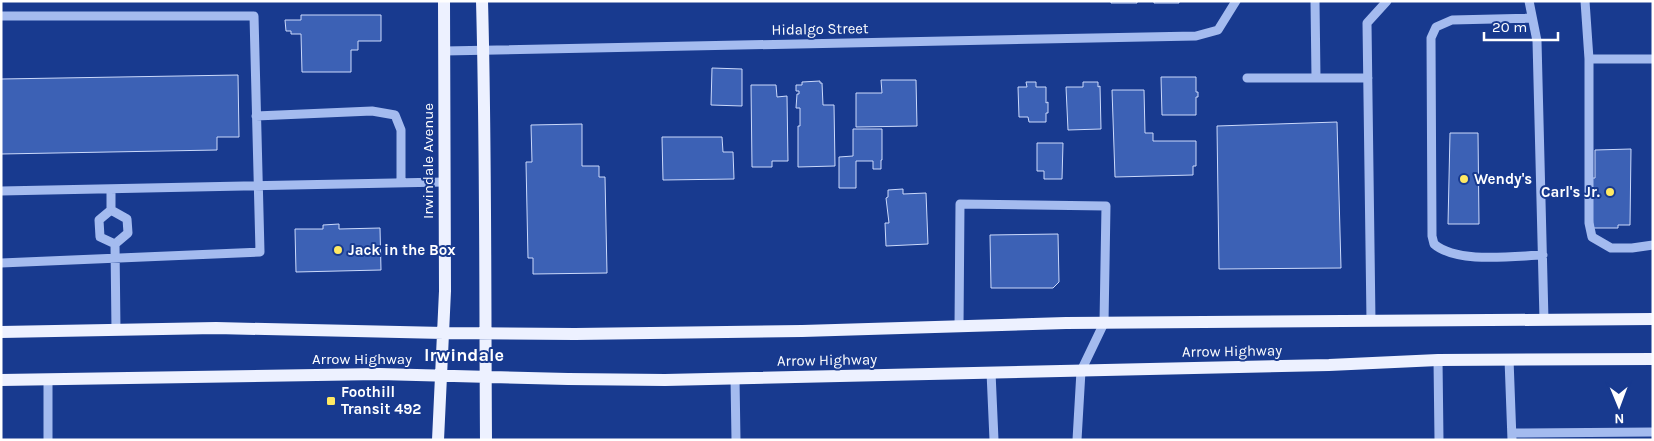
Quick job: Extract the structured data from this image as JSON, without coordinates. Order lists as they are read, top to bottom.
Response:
{
  "streets": {
    "main road": ["Irwindale Avenue", "Arrow Highway"],
    "street": ["Hidalgo Street"]
  },
  "crossings": [
    ["Hidalgo Street", "Irwindale Avenue"],
    ["Irwindale Avenue", "Arrow Highway"]
  ],
  "districts": ["Irwindale"],
  "places": {
    "other": ["Wendy's", "Carl's Jr.", "Jack in the Box"],
    "transit": ["Foothill Transit 492"]
  },
  "scale_bar": "20 m",
  "north": "bottom"
}
